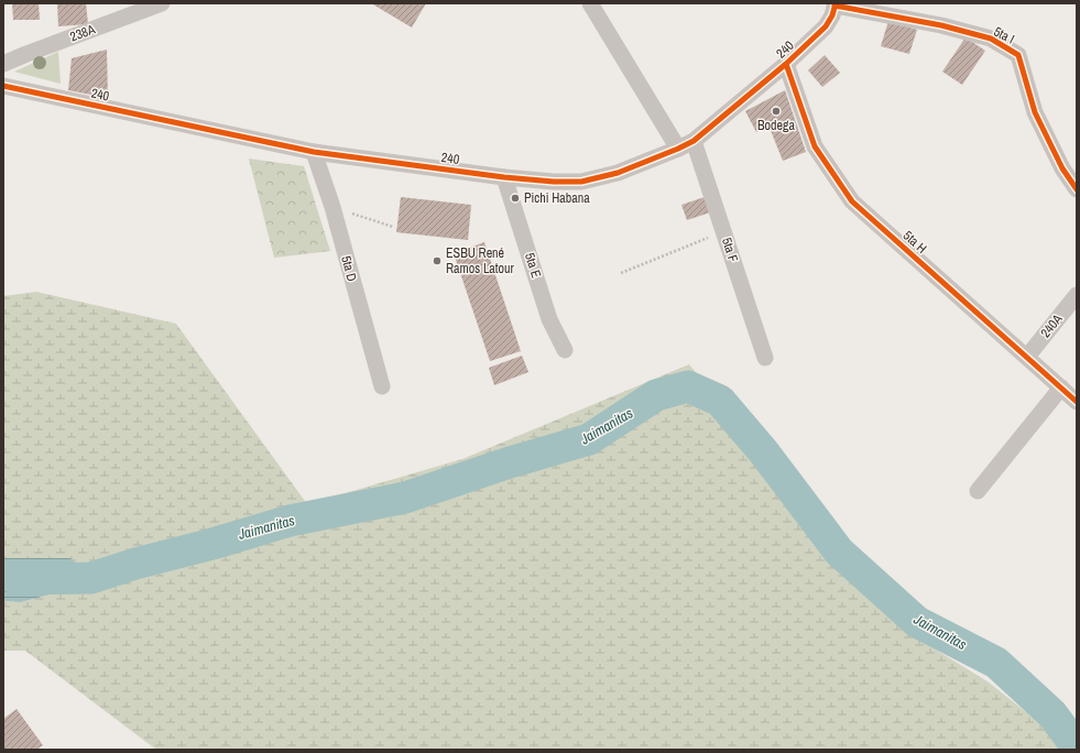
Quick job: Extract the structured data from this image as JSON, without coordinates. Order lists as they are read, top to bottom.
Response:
{
  "streets": {
    "street": [
      "238A",
      "5ta I",
      "240",
      "5ta H",
      "5ta F",
      "5ta E",
      "5ta D",
      "240A"
    ]
  },
  "crossings": [
    ["5ta I", "240"],
    ["240", "5ta H"],
    ["240", "5ta F"],
    ["240", "5ta E"],
    ["240", "5ta D"],
    ["5ta H", "240A"]
  ],
  "water": ["Jaimanitas"],
  "places": ["Bodega", "Pichi Habana", "ESBU René Ramos Latour"]
}
